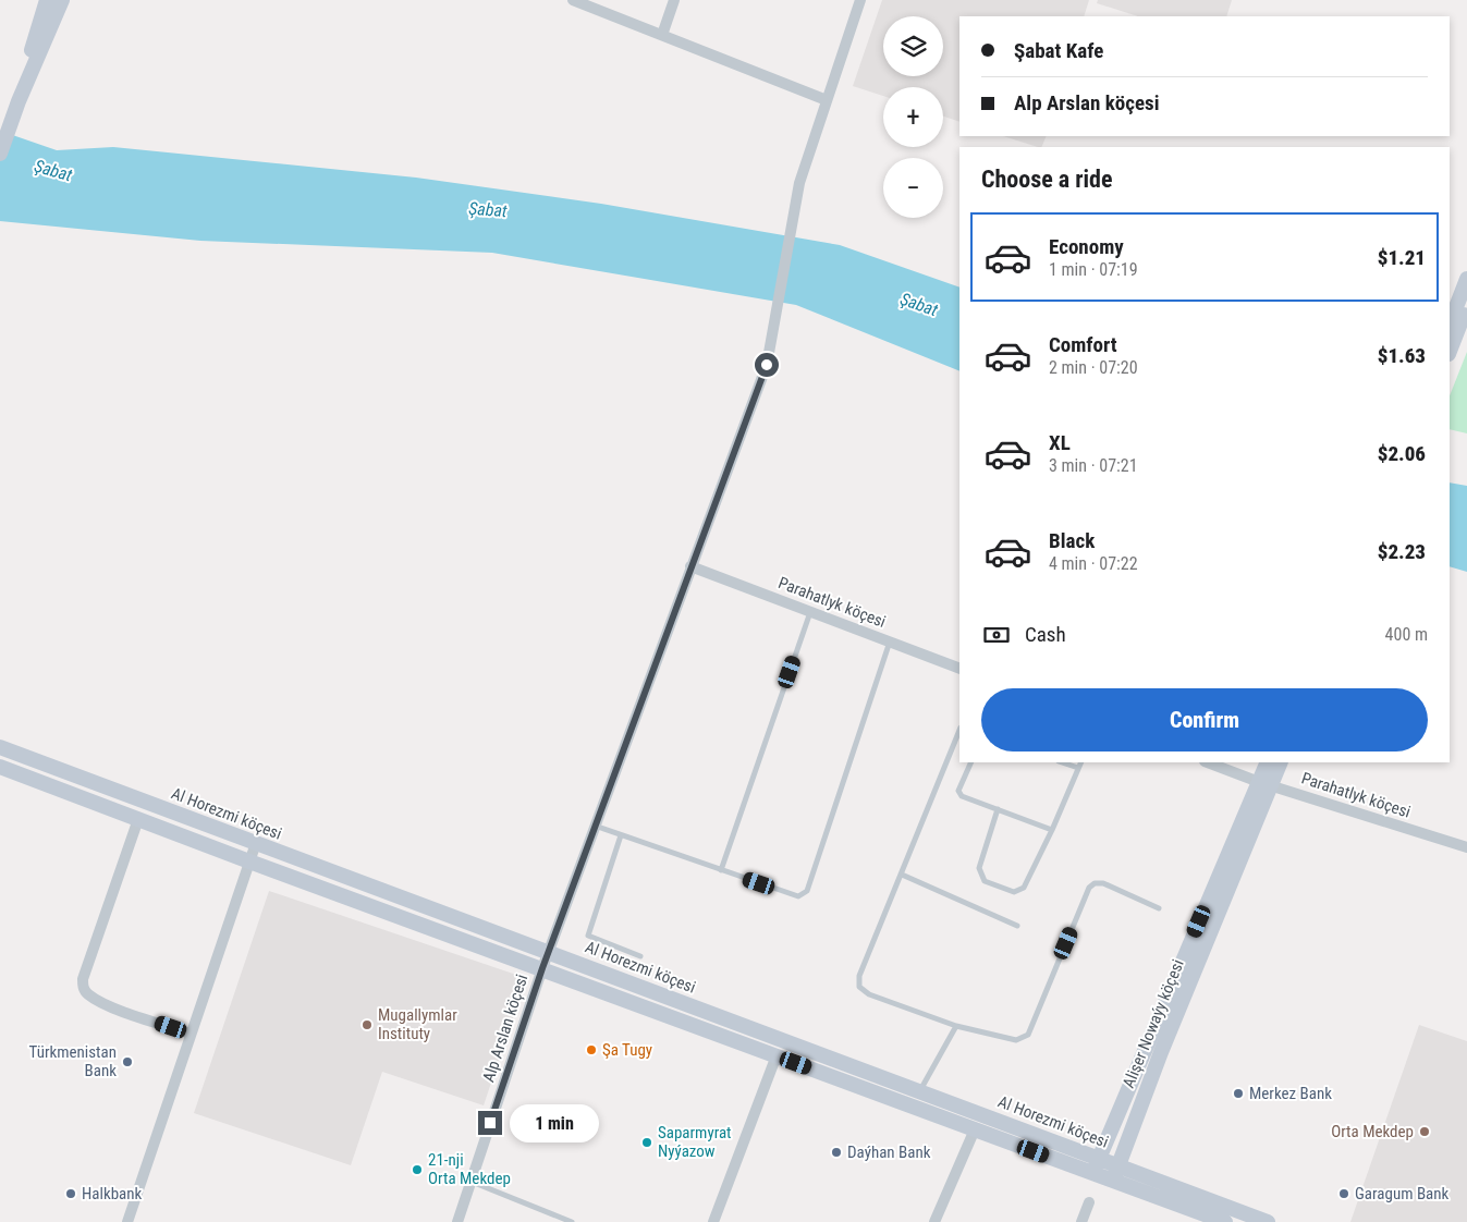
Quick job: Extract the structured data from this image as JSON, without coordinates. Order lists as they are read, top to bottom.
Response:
{
  "streets": {
    "street": [
      "Parahatlyk köçesi",
      "Al Horezmi köçesi",
      "Alişer Nowaýy köçesi",
      "Alp Arslan köçesi"
    ]
  },
  "crossings": [
    ["Parahatlyk köçesi", "Alişer Nowaýy köçesi"],
    ["Parahatlyk köçesi", "Alp Arslan köçesi"],
    ["Al Horezmi köçesi", "Alişer Nowaýy köçesi"],
    ["Al Horezmi köçesi", "Alp Arslan köçesi"]
  ],
  "water": ["Şabat"],
  "places": [
    "Mugallymlar Instituty",
    "Şa Tugy",
    "Türkmenistan Bank",
    "Merkez Bank",
    "Orta Mekdep",
    "Saparmyrat Nyýazow",
    "Daýhan Bank",
    "21-nji Orta Mekdep",
    "Halkbank",
    "Garagum Bank"
  ],
  "page": {
    "map_buttons": ["+", "−"],
    "banner": ["Şabat Kafe", "Alp Arslan köçesi"],
    "heading": "Choose a ride",
    "list": [
      {
        "name": "Economy",
        "note": "1 min · 07:19",
        "value": "$1.21"
      },
      {
        "name": "Comfort",
        "note": "2 min · 07:20",
        "value": "$1.63"
      },
      {
        "name": "XL",
        "note": "3 min · 07:21",
        "value": "$2.06"
      },
      {
        "name": "Black",
        "note": "4 min · 07:22",
        "value": "$2.23"
      }
    ],
    "pay": ["Cash", "400 m"],
    "buttons": "Confirm",
    "bubble": "1 min"
  }
}
